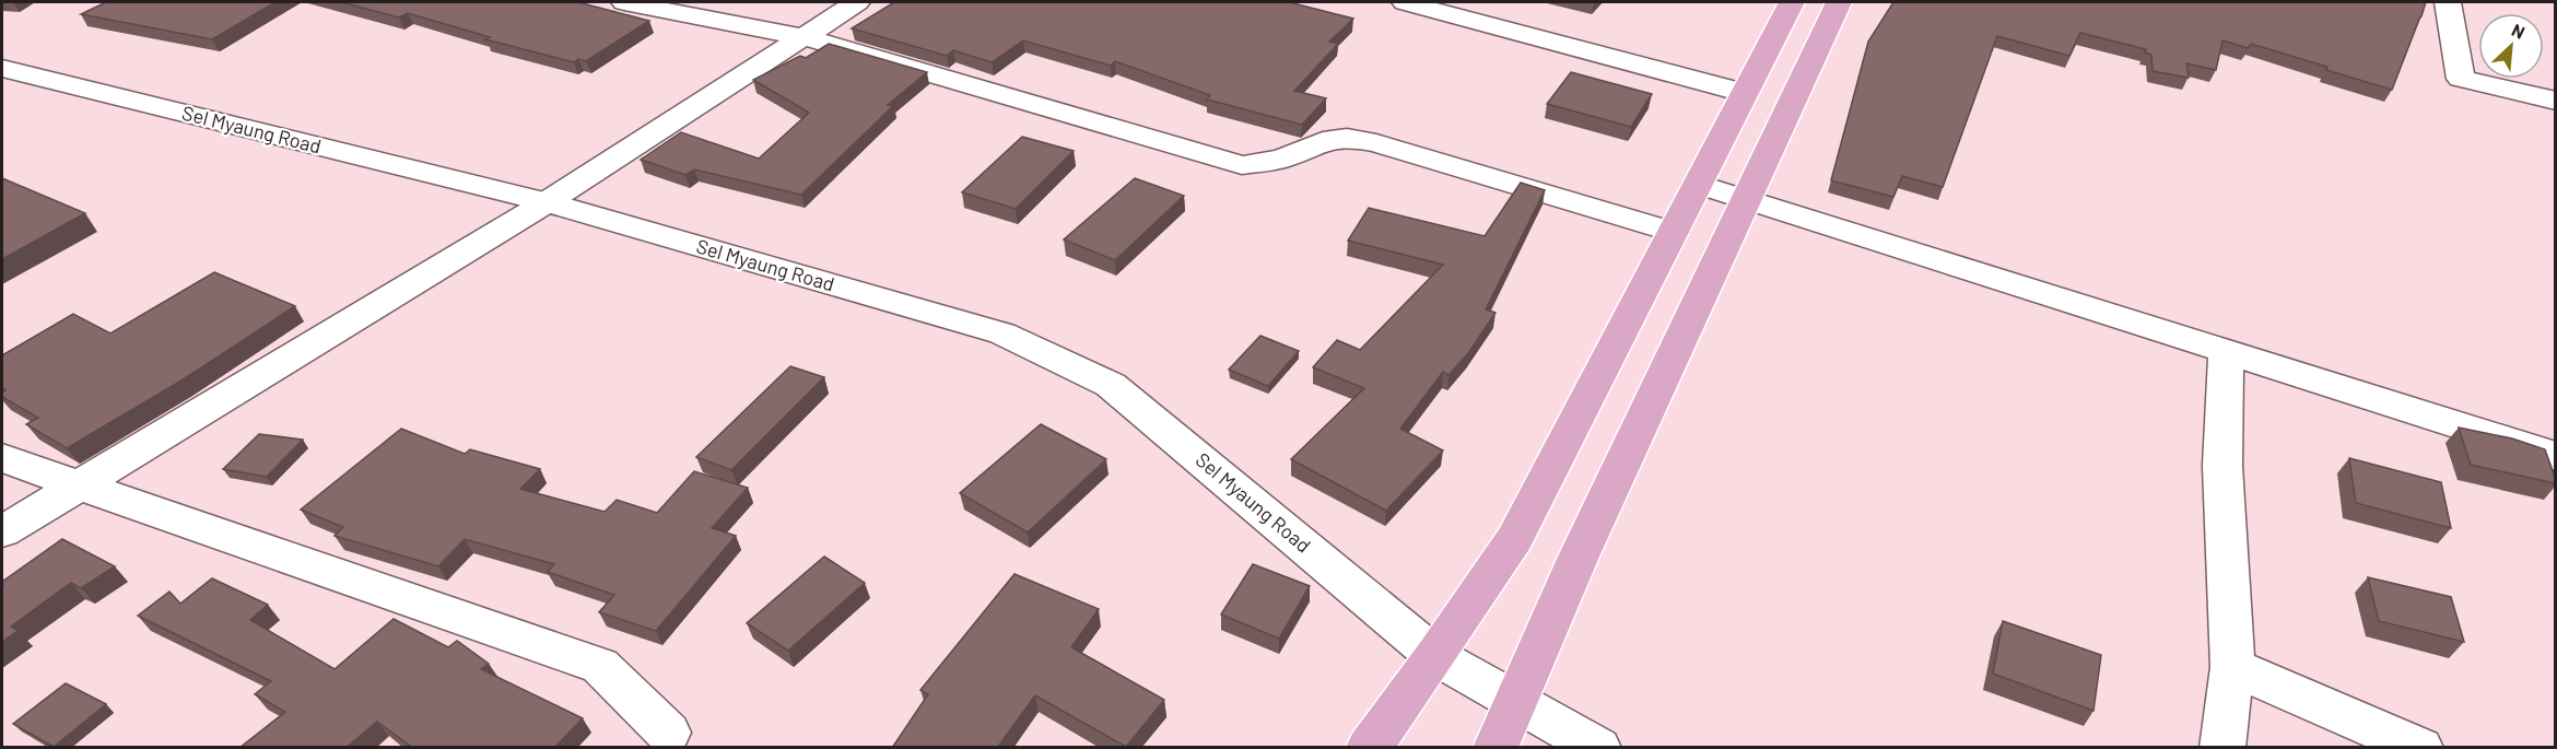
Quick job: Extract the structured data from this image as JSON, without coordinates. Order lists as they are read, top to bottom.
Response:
{
  "streets": {
    "street": ["Sel Myaung Road"]
  },
  "north": "top right"
}
